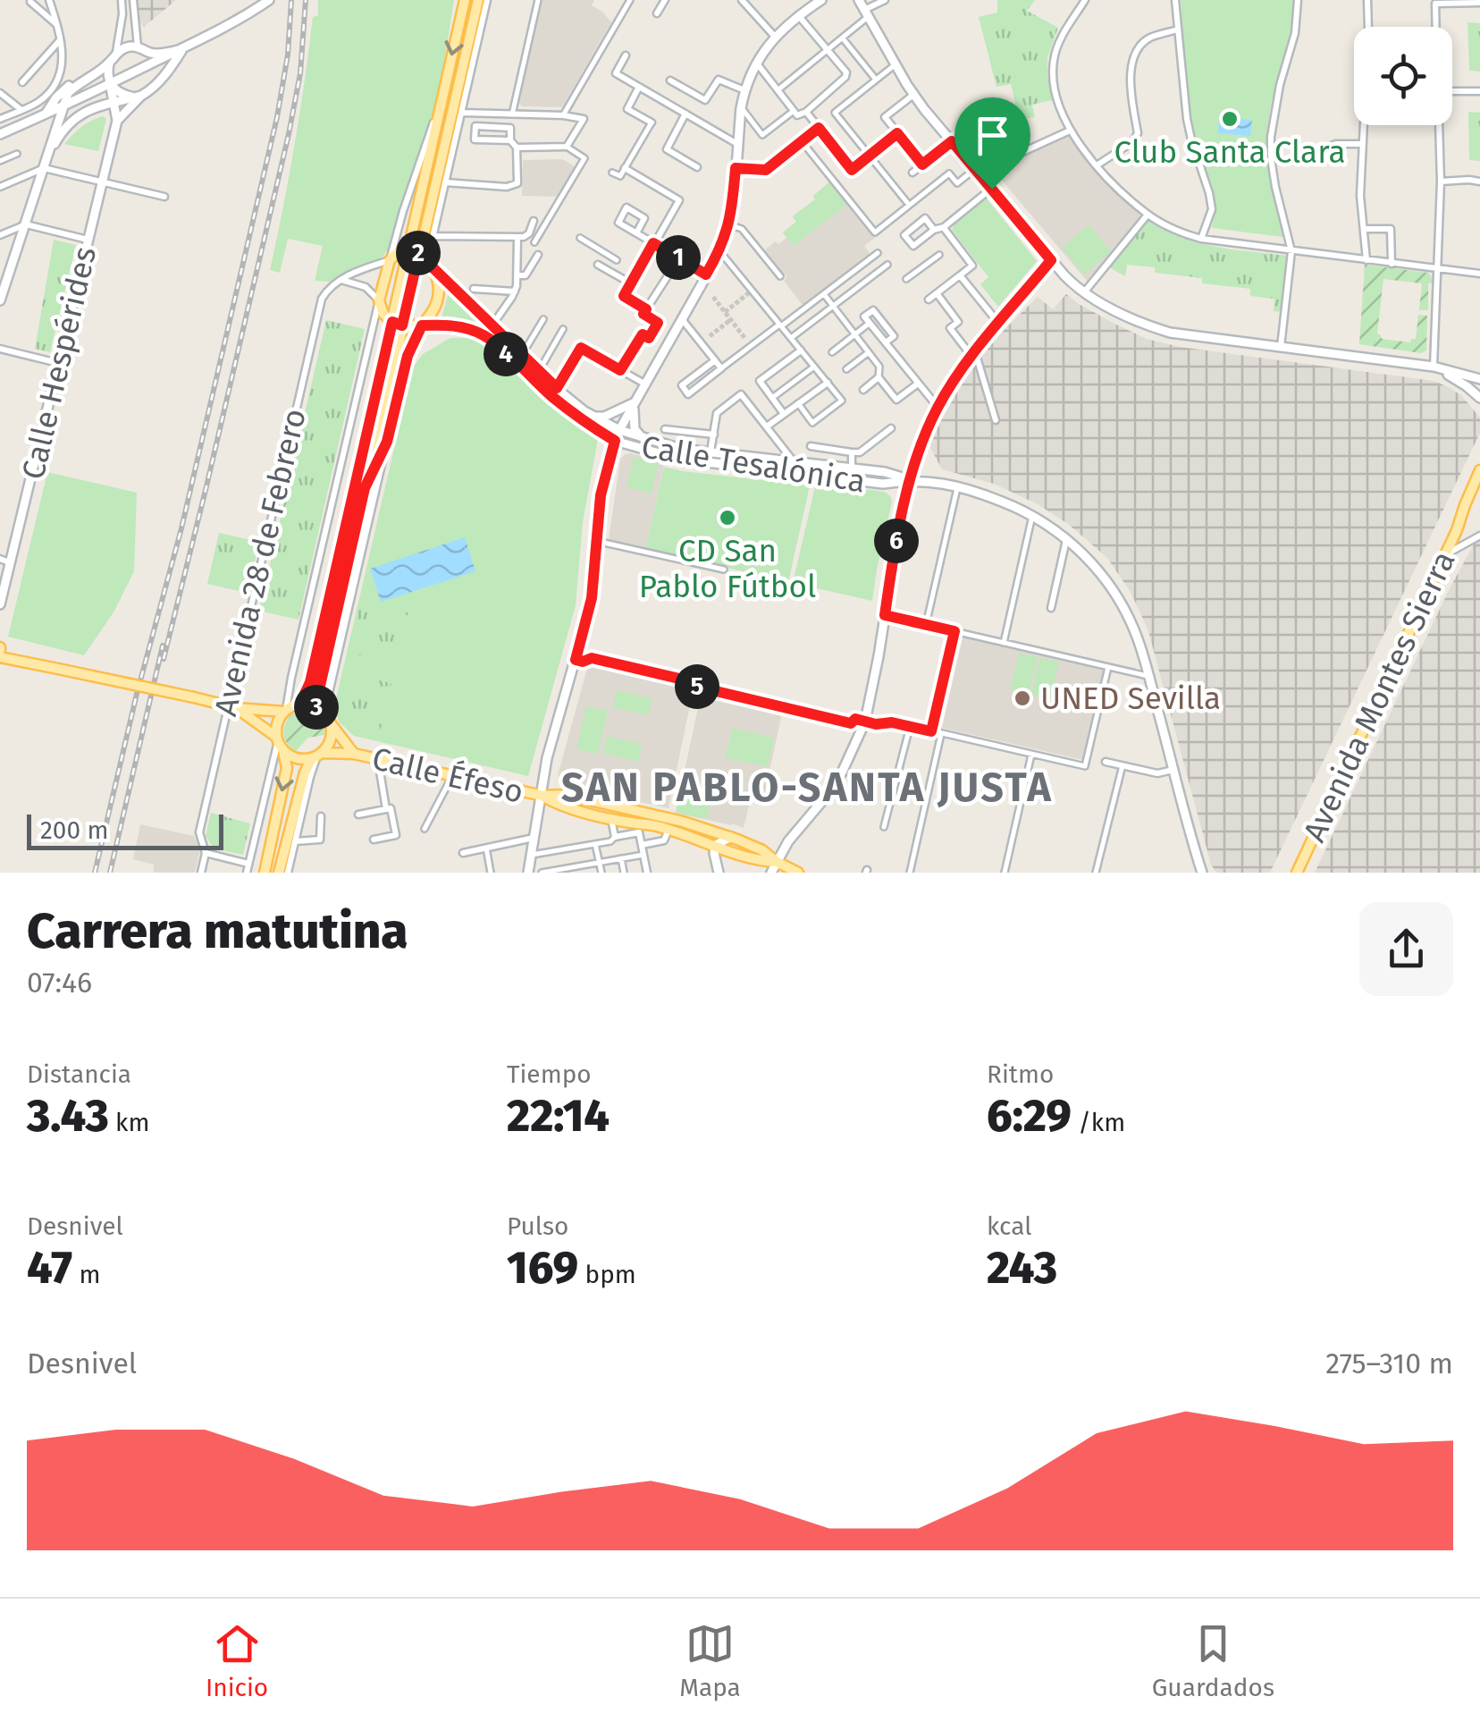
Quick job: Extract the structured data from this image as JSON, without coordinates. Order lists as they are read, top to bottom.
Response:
{
  "streets": {
    "main road": ["Avenida Montes Sierra", "Calle Éfeso"],
    "street": ["Calle Hespérides", "Calle Tesalónica", "Avenida 28 de Febrero"]
  },
  "districts": ["SAN PABLO-SANTA JUSTA"],
  "places": ["Club Santa Clara", "CD San Pablo Fútbol", "UNED Sevilla"],
  "scale_bar": "200 m",
  "page": {
    "pins": [
      "2",
      "1",
      "4",
      "6",
      "5",
      "3"
    ],
    "scale": "200 m",
    "heading": ["Carrera matutina", "07:46"],
    "stats": [
      ["Distancia", "3.43 km"],
      ["Tiempo", "22:14"],
      ["Ritmo", "6:29 /km"],
      ["Desnivel", "47 m"],
      ["Pulso", "169 bpm"],
      ["kcal", "243"]
    ],
    "chart": ["Desnivel", "275–310 m"],
    "tabs": ["Inicio", "Mapa", "Guardados"]
  }
}
